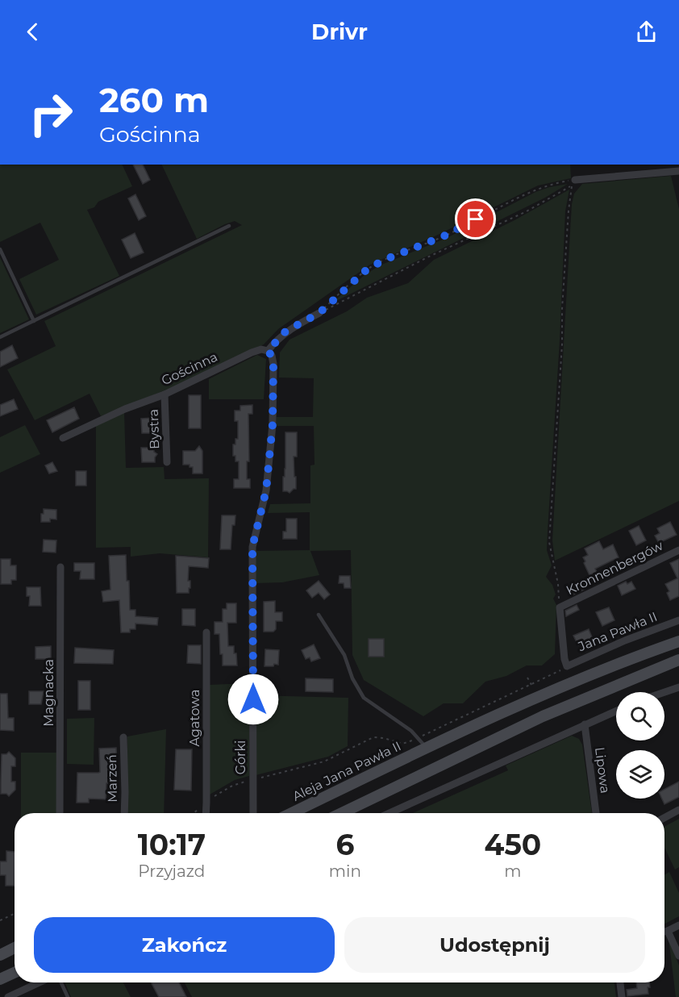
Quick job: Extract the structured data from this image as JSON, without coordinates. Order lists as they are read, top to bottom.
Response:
{
  "streets": {
    "main road": ["Aleja Jana Pawła II"],
    "street": [
      "Gościnna",
      "Bystra",
      "Kronnenbergów",
      "Jana Pawła II",
      "Magnacka",
      "Agatowa",
      "Górki",
      "Lipowa",
      "Marzeń"
    ]
  },
  "crossings": [
    ["Gościnna", "Bystra"],
    ["Gościnna", "Górki"]
  ],
  "page": {
    "header": "Drivr",
    "turn": ["260 m", "Gościnna"],
    "eta": [
      "10:17",
      "Przyjazd",
      "6",
      "min",
      "450",
      "m"
    ],
    "buttons": ["Zakończ", "Udostępnij"]
  }
}
